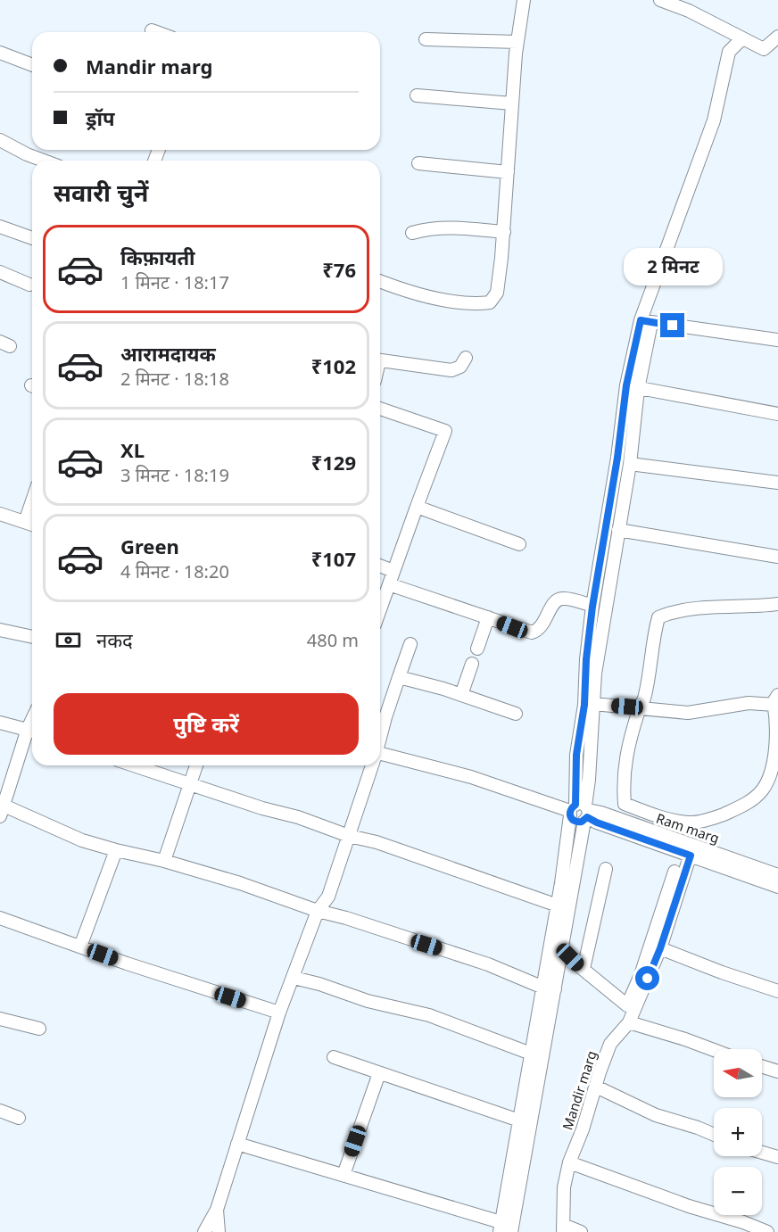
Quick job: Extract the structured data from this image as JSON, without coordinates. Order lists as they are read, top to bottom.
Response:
{
  "streets": {
    "street": ["Ram marg", "Mandir marg"]
  },
  "crossings": [
    ["Ram marg", "Mandir marg"]
  ],
  "north": "left",
  "page": {
    "banner": ["Mandir marg", "ड्रॉप"],
    "heading": "सवारी चुनें",
    "list": [
      {
        "name": "किफ़ायती",
        "note": "1 मिनट · 18:17",
        "value": "₹76"
      },
      {
        "name": "आरामदायक",
        "note": "2 मिनट · 18:18",
        "value": "₹102"
      },
      {
        "name": "XL",
        "note": "3 मिनट · 18:19",
        "value": "₹129"
      },
      {
        "name": "Green",
        "note": "4 मिनट · 18:20",
        "value": "₹107"
      }
    ],
    "bubble": "2 मिनट",
    "pay": ["नकद", "480 m"],
    "buttons": "पुष्टि करें",
    "map_buttons": ["+", "−"]
  }
}
